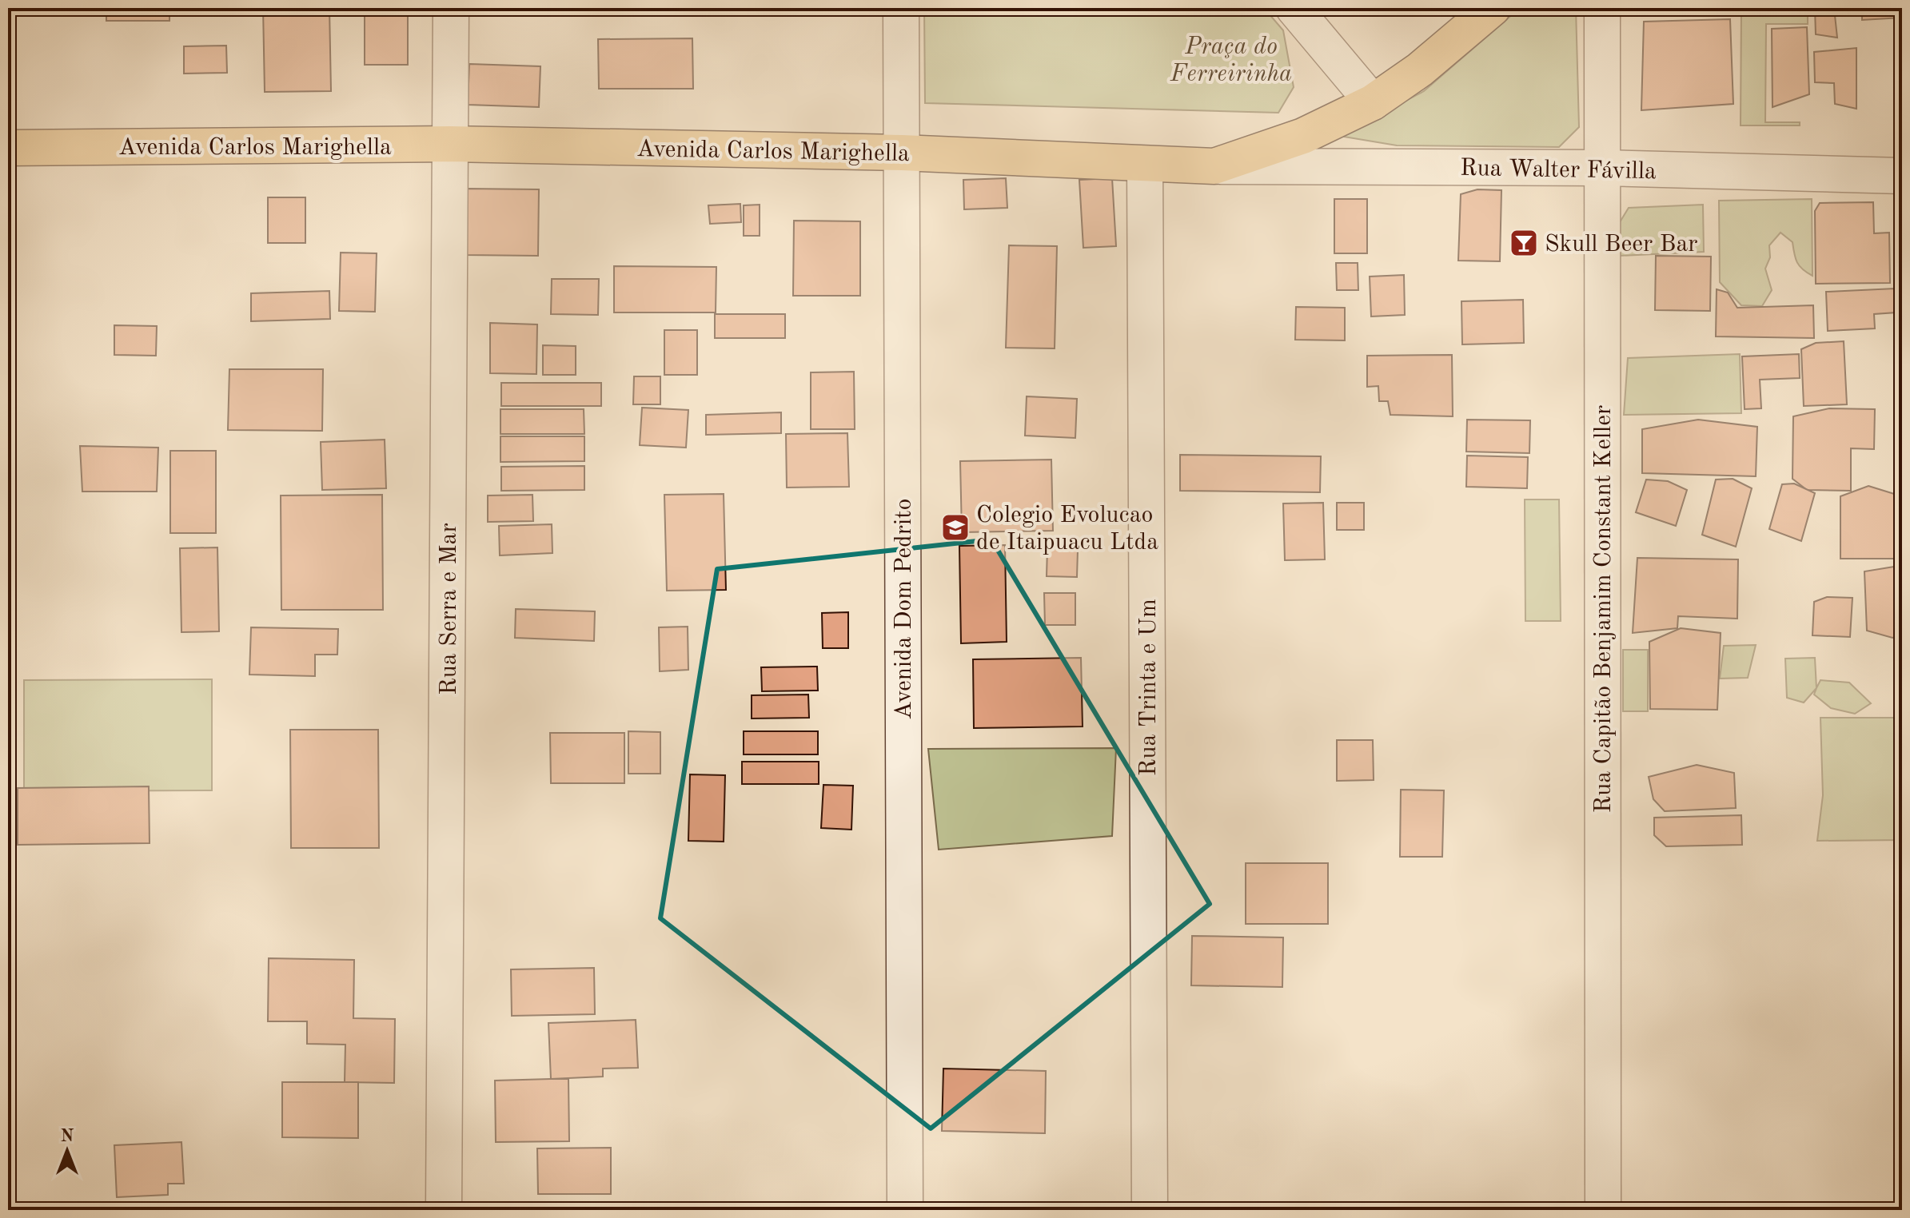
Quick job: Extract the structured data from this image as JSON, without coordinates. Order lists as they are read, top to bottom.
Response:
{
  "streets": {
    "main road": ["Avenida Carlos Marighella"],
    "street": [
      "Rua Walter Fávilla",
      "Rua Serra e Mar",
      "Avenida Dom Pedrito",
      "Rua Capitão Benjamim Constant Keller",
      "Rua Trinta e Um"
    ]
  },
  "crossings": [
    ["Avenida Carlos Marighella", "Rua Walter Fávilla"],
    ["Avenida Carlos Marighella", "Rua Serra e Mar"],
    ["Avenida Carlos Marighella", "Avenida Dom Pedrito"],
    ["Avenida Carlos Marighella", "Rua Trinta e Um"],
    ["Rua Walter Fávilla", "Rua Capitão Benjamim Constant Keller"]
  ],
  "parks": ["Praça do Ferreirinha"],
  "places": {
    "bar": ["Skull Beer Bar"],
    "school or university": ["Colegio Evolucao de Itaipuacu Ltda"]
  },
  "north": "top"
}
